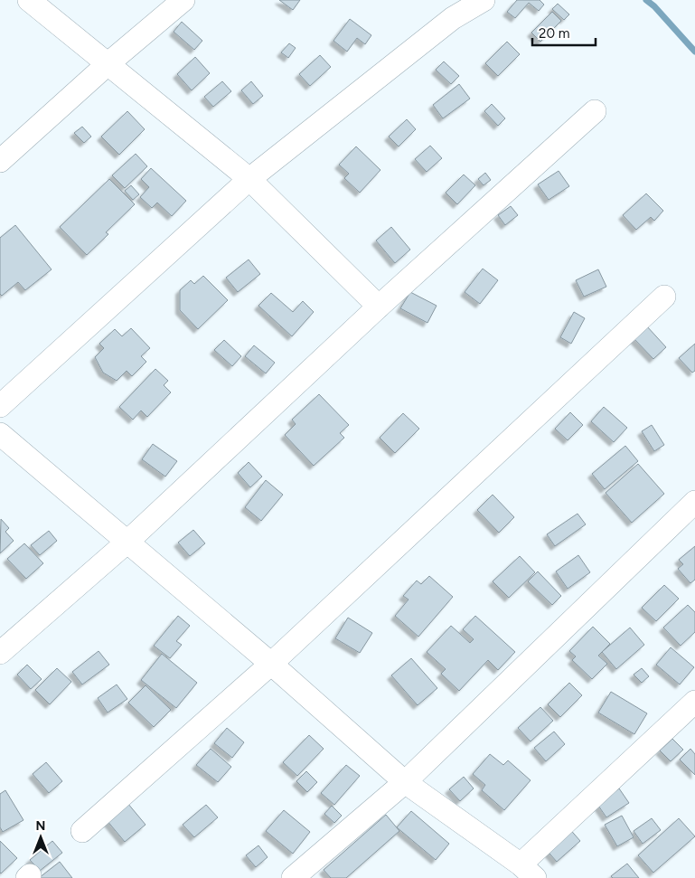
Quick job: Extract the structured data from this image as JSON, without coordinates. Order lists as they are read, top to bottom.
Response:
{
  "scale_bar": "20 m",
  "north": "top"
}
